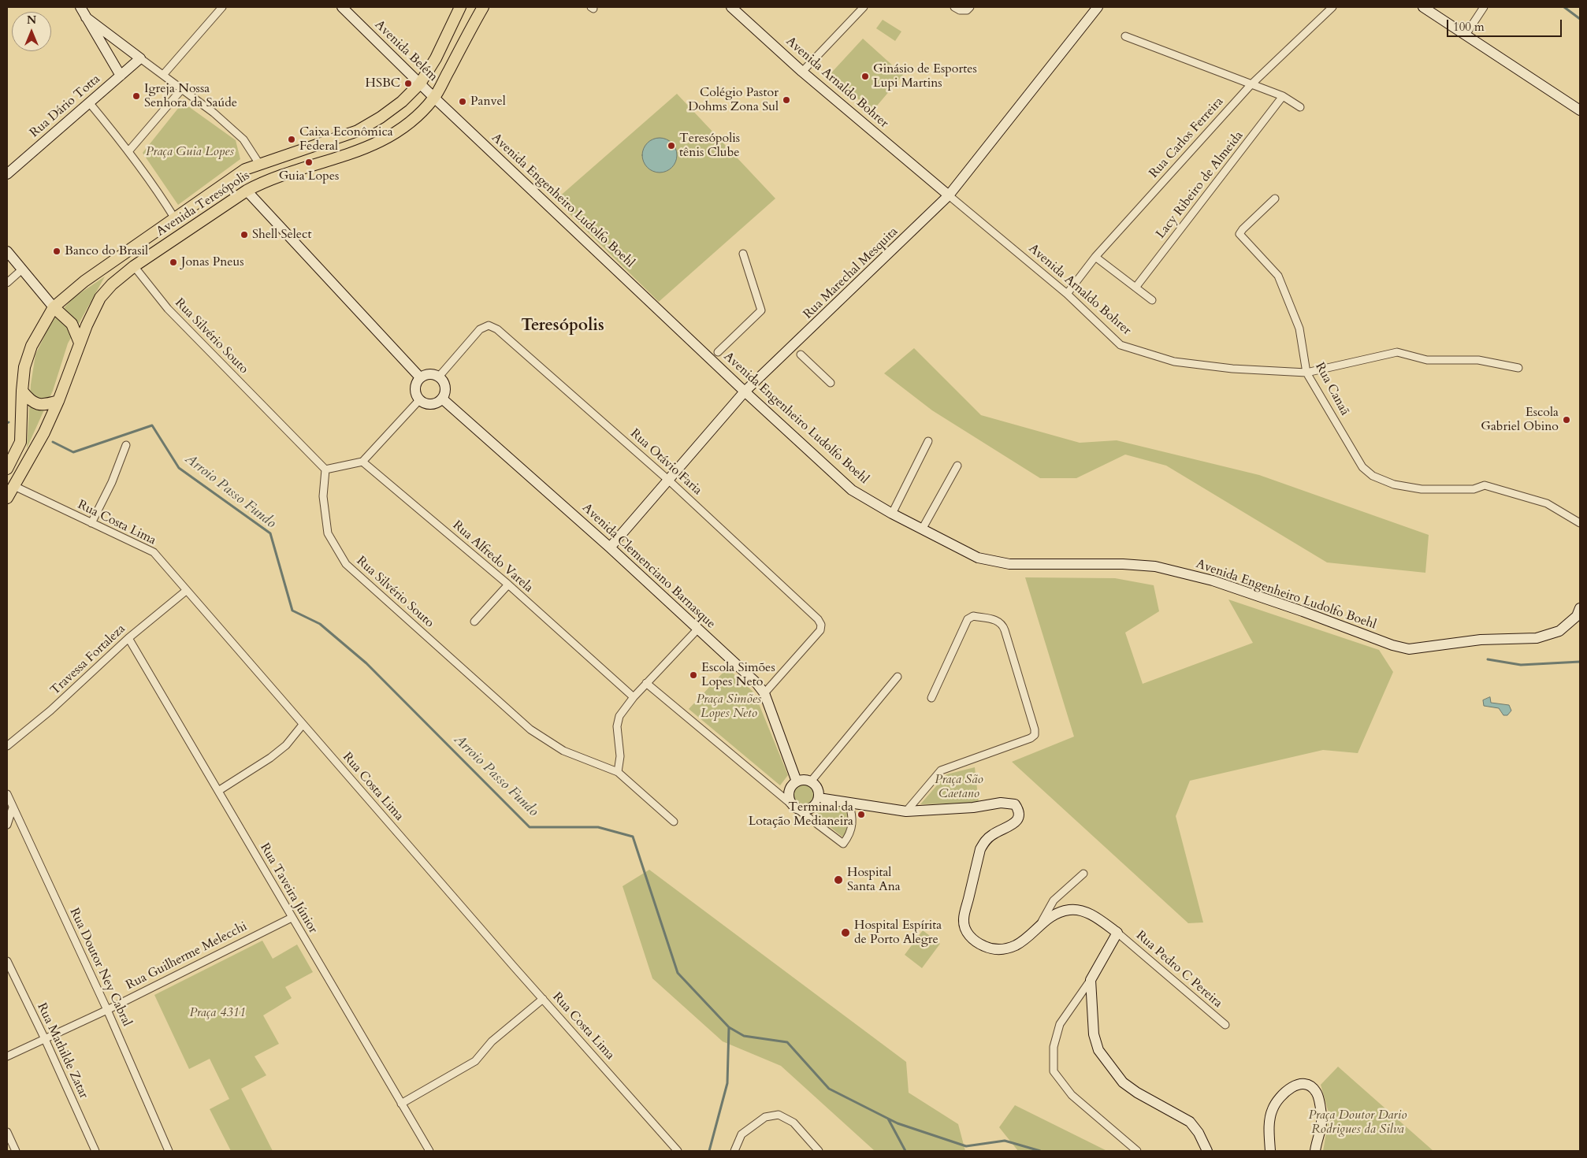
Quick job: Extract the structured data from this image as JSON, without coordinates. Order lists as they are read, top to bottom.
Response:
{
  "streets": {
    "main road": ["Avenida Teresópolis"],
    "street": [
      "Avenida Belém",
      "Avenida Arnaldo Bohrer",
      "Rua Dário Totta",
      "Rua Carlos Ferreira",
      "Lacy Ribeiro de Almeida",
      "Avenida Engenheiro Ludolfo Boehl",
      "Rua Marechal Mesquita",
      "Rua Silvério Souto",
      "Rua Canaã",
      "Rua Otávio Faria",
      "Rua Costa Lima",
      "Rua Alfredo Varela",
      "Avenida Clemenciano Barnasque",
      "Travessa Fortaleza",
      "Rua Taveira Júnior",
      "Rua Guilherme Melecchi",
      "Rua Doutor Ney Cabral",
      "Rua Pedro C Pereira",
      "Rua Mathilde Zatar"
    ]
  },
  "crossings": [
    ["Avenida Belém", "Avenida Engenheiro Ludolfo Boehl"],
    ["Avenida Belém", "Avenida Teresópolis"],
    ["Avenida Arnaldo Bohrer", "Rua Carlos Ferreira"],
    ["Avenida Arnaldo Bohrer", "Rua Marechal Mesquita"],
    ["Avenida Arnaldo Bohrer", "Rua Canaã"],
    ["Avenida Engenheiro Ludolfo Boehl", "Avenida Teresópolis"],
    ["Avenida Engenheiro Ludolfo Boehl", "Rua Marechal Mesquita"],
    ["Avenida Teresópolis", "Rua Silvério Souto"],
    ["Avenida Teresópolis", "Rua Costa Lima"],
    ["Rua Marechal Mesquita", "Rua Otávio Faria"],
    ["Rua Marechal Mesquita", "Avenida Clemenciano Barnasque"],
    ["Rua Otávio Faria", "Avenida Clemenciano Barnasque"],
    ["Rua Costa Lima", "Travessa Fortaleza"],
    ["Travessa Fortaleza", "Rua Taveira Júnior"],
    ["Rua Taveira Júnior", "Rua Guilherme Melecchi"],
    ["Rua Guilherme Melecchi", "Rua Doutor Ney Cabral"],
    ["Rua Guilherme Melecchi", "Rua Mathilde Zatar"]
  ],
  "districts": ["Teresópolis"],
  "water": ["Arroio Passo Fundo"],
  "parks": [
    "Praça Guia Lopes",
    "Praça Simões Lopes Neto",
    "Praça São Caetano",
    "Praça 4311",
    "Praça Doutor Dario Rodrigues da Silva"
  ],
  "places": [
    "Ginásio de Esportes Lupi Martins",
    "HSBC",
    "Igreja Nossa Senhora da Saúde",
    "Colégio Pastor Dohms Zona Sul",
    "Panvel",
    "Caixa Econômica Federal",
    "Teresópolis tênis Clube",
    "Guia Lopes",
    "Shell Select",
    "Banco do Brasil",
    "Jonas Pneus",
    "Escola Gabriel Obino",
    "Escola Simões Lopes Neto",
    "Terminal da Lotação Medianeira",
    "Hospital Santa Ana",
    "Hospital Espírita de Porto Alegre"
  ],
  "scale_bar": "100 m",
  "north": "top"
}
